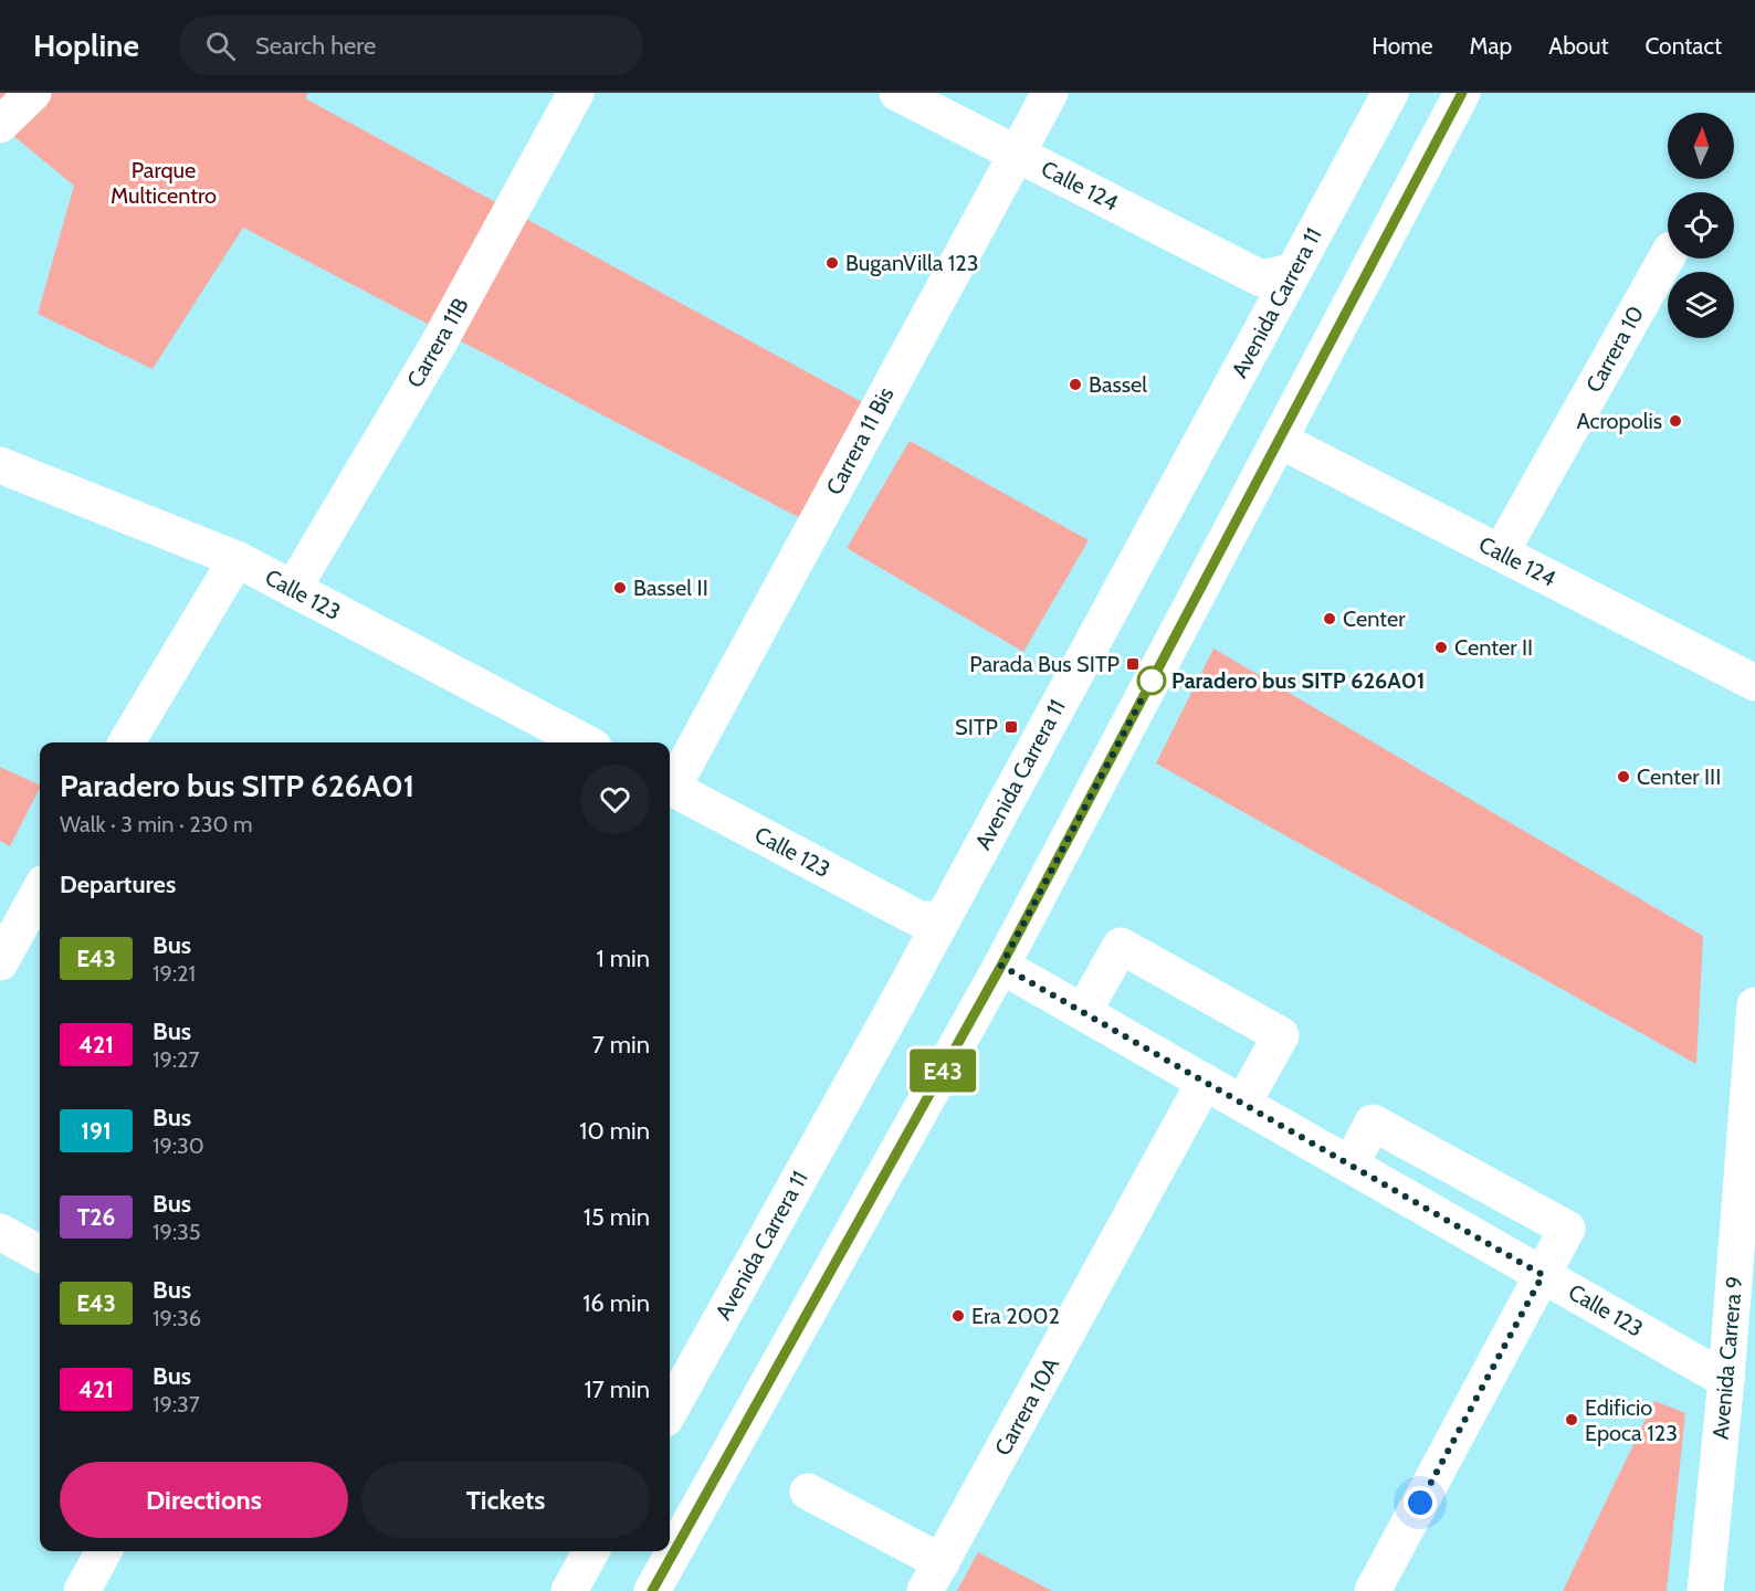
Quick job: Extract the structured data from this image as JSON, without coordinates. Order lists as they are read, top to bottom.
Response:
{
  "streets": {
    "street": [
      "Calle 124",
      "Avenida Carrera 11",
      "Carrera 11B",
      "Carrera 10",
      "Carrera 11 Bis",
      "Calle 123",
      "Avenida Carrera 9",
      "Carrera 10A"
    ]
  },
  "crossings": [
    ["Calle 124", "Avenida Carrera 11"],
    ["Calle 124", "Carrera 10"],
    ["Calle 124", "Carrera 11 Bis"],
    ["Avenida Carrera 11", "Calle 123"],
    ["Carrera 11B", "Calle 123"],
    ["Calle 123", "Avenida Carrera 9"],
    ["Calle 123", "Carrera 10A"]
  ],
  "parks": ["Parque Multicentro"],
  "places": {
    "other": [
      "BuganVilla 123",
      "Bassel",
      "Acropolis",
      "Bassel II",
      "Center",
      "Center II",
      "Paradero bus SITP 626A01",
      "Center III",
      "Era 2002",
      "Edificio Epoca 123"
    ],
    "transit": ["Parada Bus SITP", "SITP"]
  },
  "lines": ["bus line E43"],
  "north": "top",
  "page": {
    "header": "Hopline",
    "search": "Search here",
    "nav": [
      "Home",
      "Map",
      "About",
      "Contact"
    ],
    "on_map": "E43",
    "heading": [
      ["Paradero bus SITP 626A01", "Walk · 3 min · 230 m"],
      "Departures"
    ],
    "list": [
      {
        "mark": "E43",
        "name": "Bus",
        "note": "19:21",
        "value": "1 min"
      },
      {
        "mark": "421",
        "name": "Bus",
        "note": "19:27",
        "value": "7 min"
      },
      {
        "mark": "191",
        "name": "Bus",
        "note": "19:30",
        "value": "10 min"
      },
      {
        "mark": "T26",
        "name": "Bus",
        "note": "19:35",
        "value": "15 min"
      },
      {
        "mark": "E43",
        "name": "Bus",
        "note": "19:36",
        "value": "16 min"
      },
      {
        "mark": "421",
        "name": "Bus",
        "note": "19:37",
        "value": "17 min"
      }
    ],
    "buttons": ["Directions", "Tickets"]
  }
}
